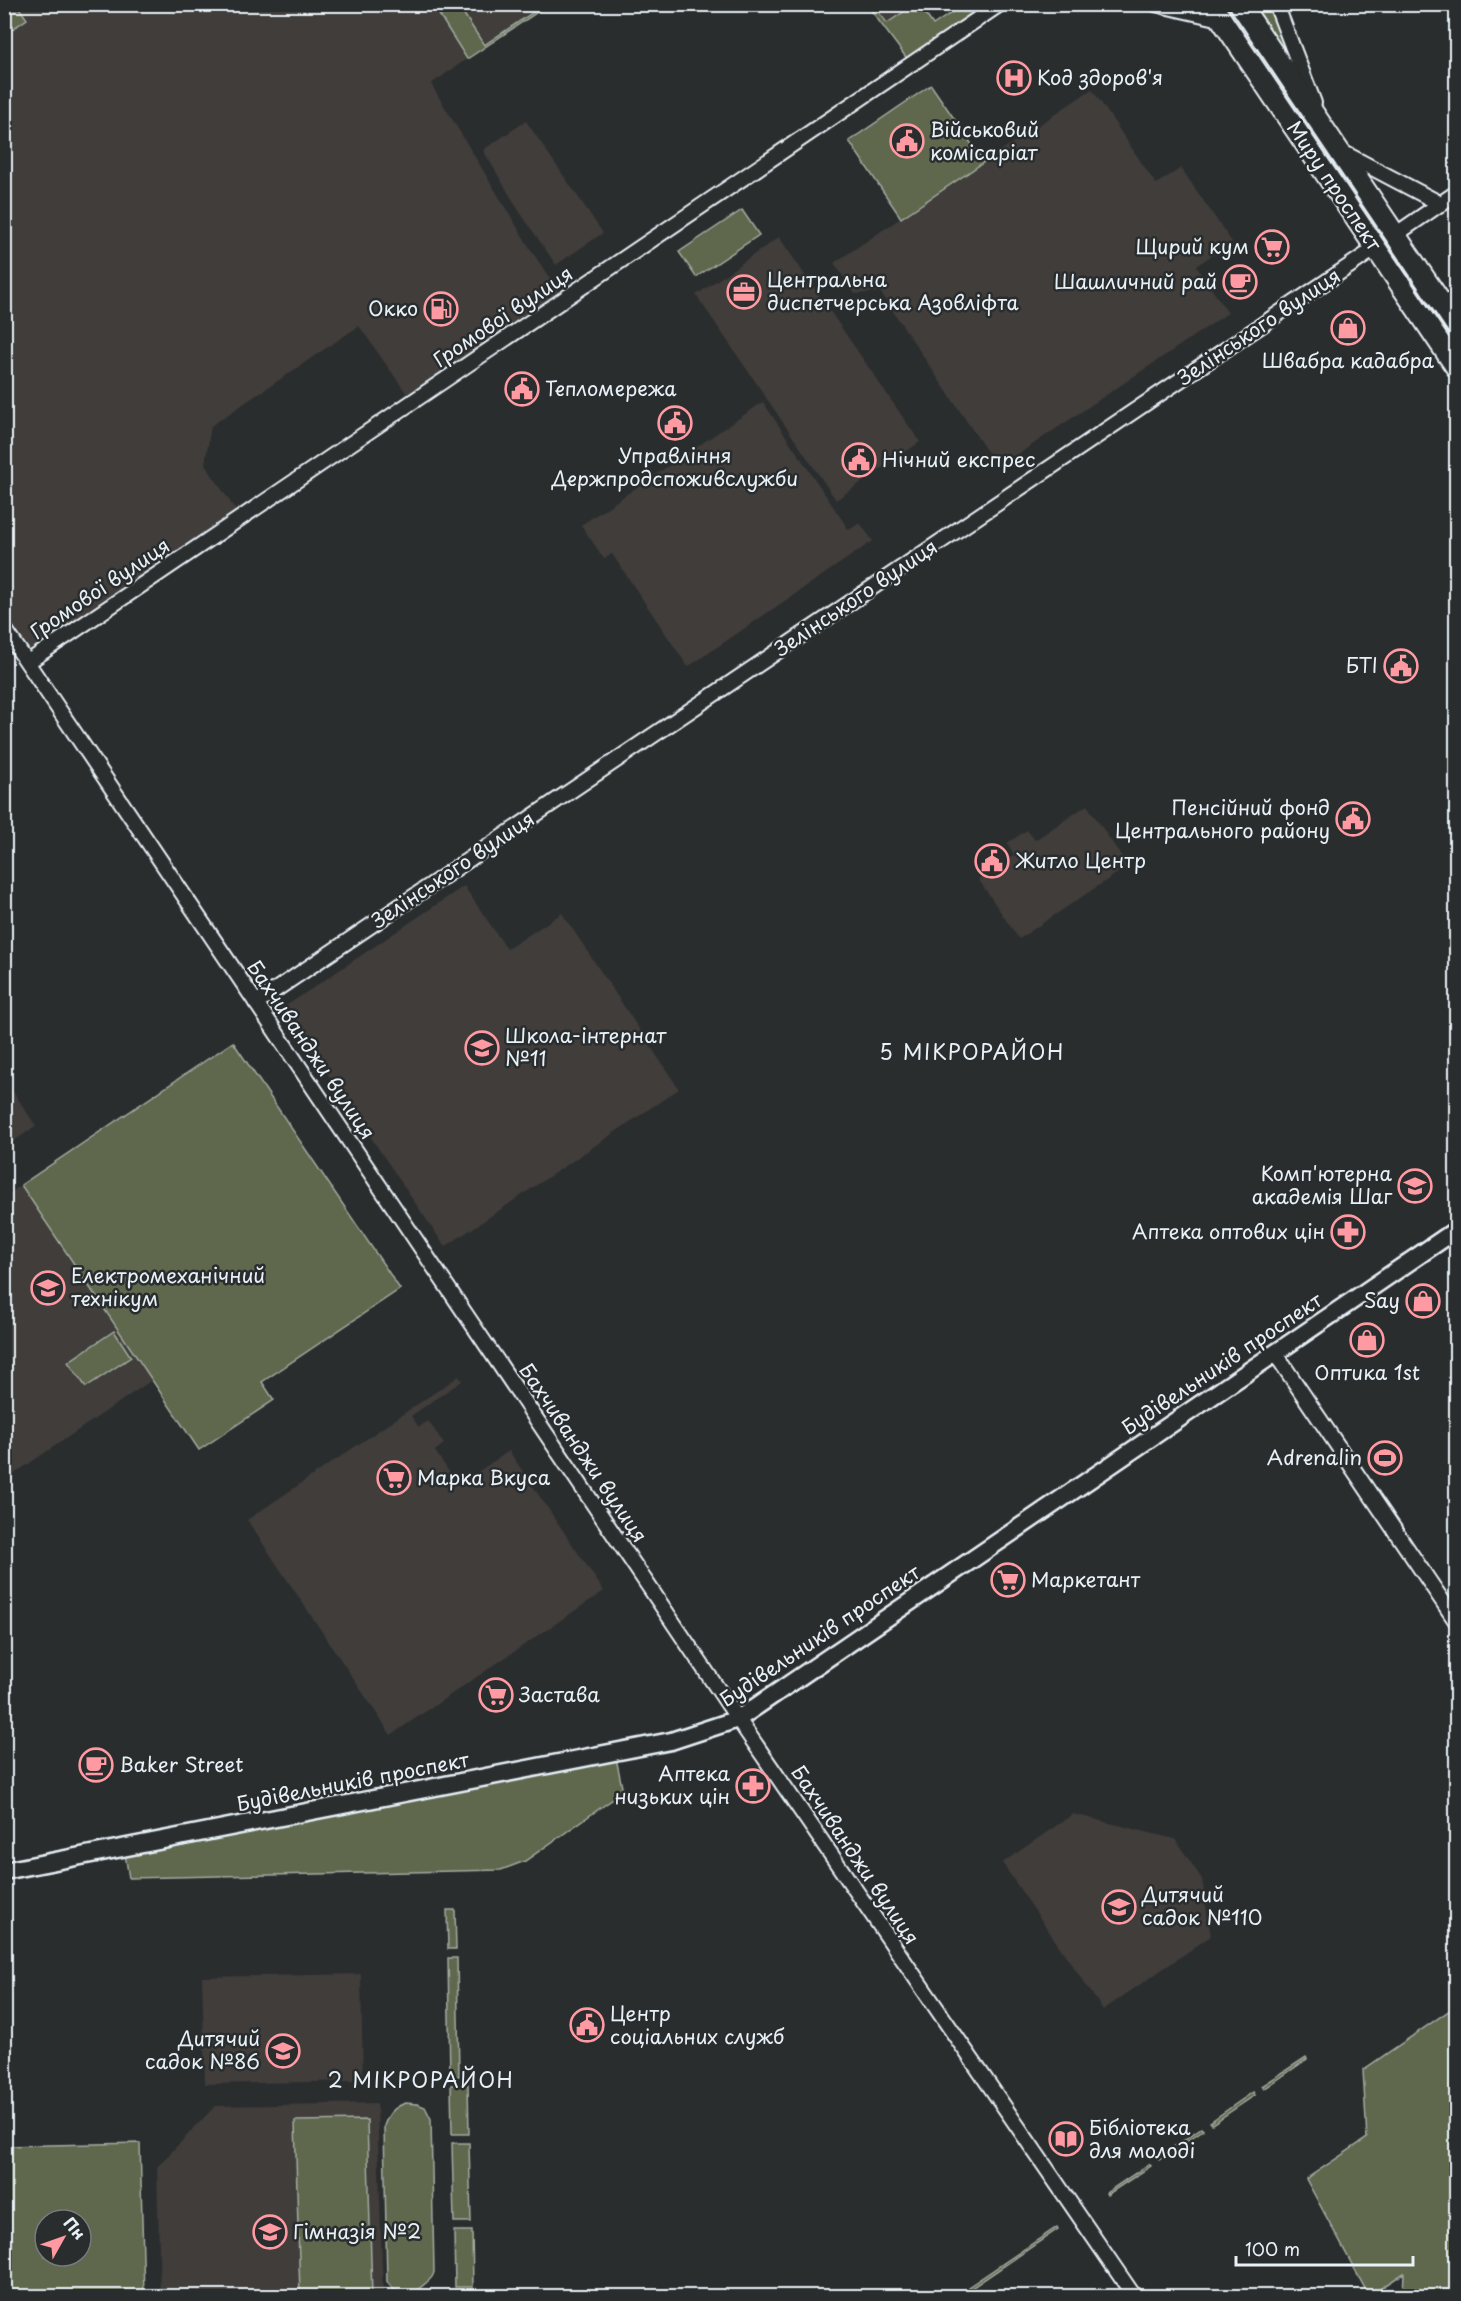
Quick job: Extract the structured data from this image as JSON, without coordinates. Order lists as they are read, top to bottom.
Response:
{
  "streets": {
    "highway": ["Миру проспект", "Зелінського вулиця"],
    "main road": ["Будівельників проспект"],
    "street": ["Громової вулиця", "Бахчиванджи вулиця"]
  },
  "crossings": [
    ["Миру проспект", "Зелінського вулиця"],
    ["Громової вулиця", "Бахчиванджи вулиця"],
    ["Зелінського вулиця", "Бахчиванджи вулиця"],
    ["Бахчиванджи вулиця", "Будівельників проспект"]
  ],
  "districts": ["5 МІКРОРАЙОН", "2 МІКРОРАЙОН"],
  "places": {
    "hospital": ["Код здоров'я"],
    "public building": [
      "Військовий комісаріат",
      "Тепломережа",
      "Управління Держпродспоживслужби",
      "Нічний експрес",
      "БТІ",
      "Пенсійний фонд Центрального району",
      "Житло Центр",
      "Центр соціальних служб"
    ],
    "supermarket": [
      "Щирий кум",
      "Марка Вкуса",
      "Маркетант",
      "Застава"
    ],
    "cafe": ["Шашличний рай", "Baker Street"],
    "office": ["Центральна диспетчерська Азовліфта"],
    "fuel station": ["Окко"],
    "shop": ["Швабра кадабра", "Say", "Оптика 1st"],
    "school or university": [
      "Школа-інтернат №11",
      "Комп'ютерна академія Шаг",
      "Електромеханічний технікум",
      "Дитячий садок №110",
      "Дитячий садок №86",
      "Гімназія №2"
    ],
    "pharmacy": ["Аптека оптових цін", "Аптека низьких цін"],
    "sports": ["Adrenalin"],
    "library": ["Бібліотека для молоді"]
  },
  "scale_bar": "100 m",
  "north": "top right"
}
